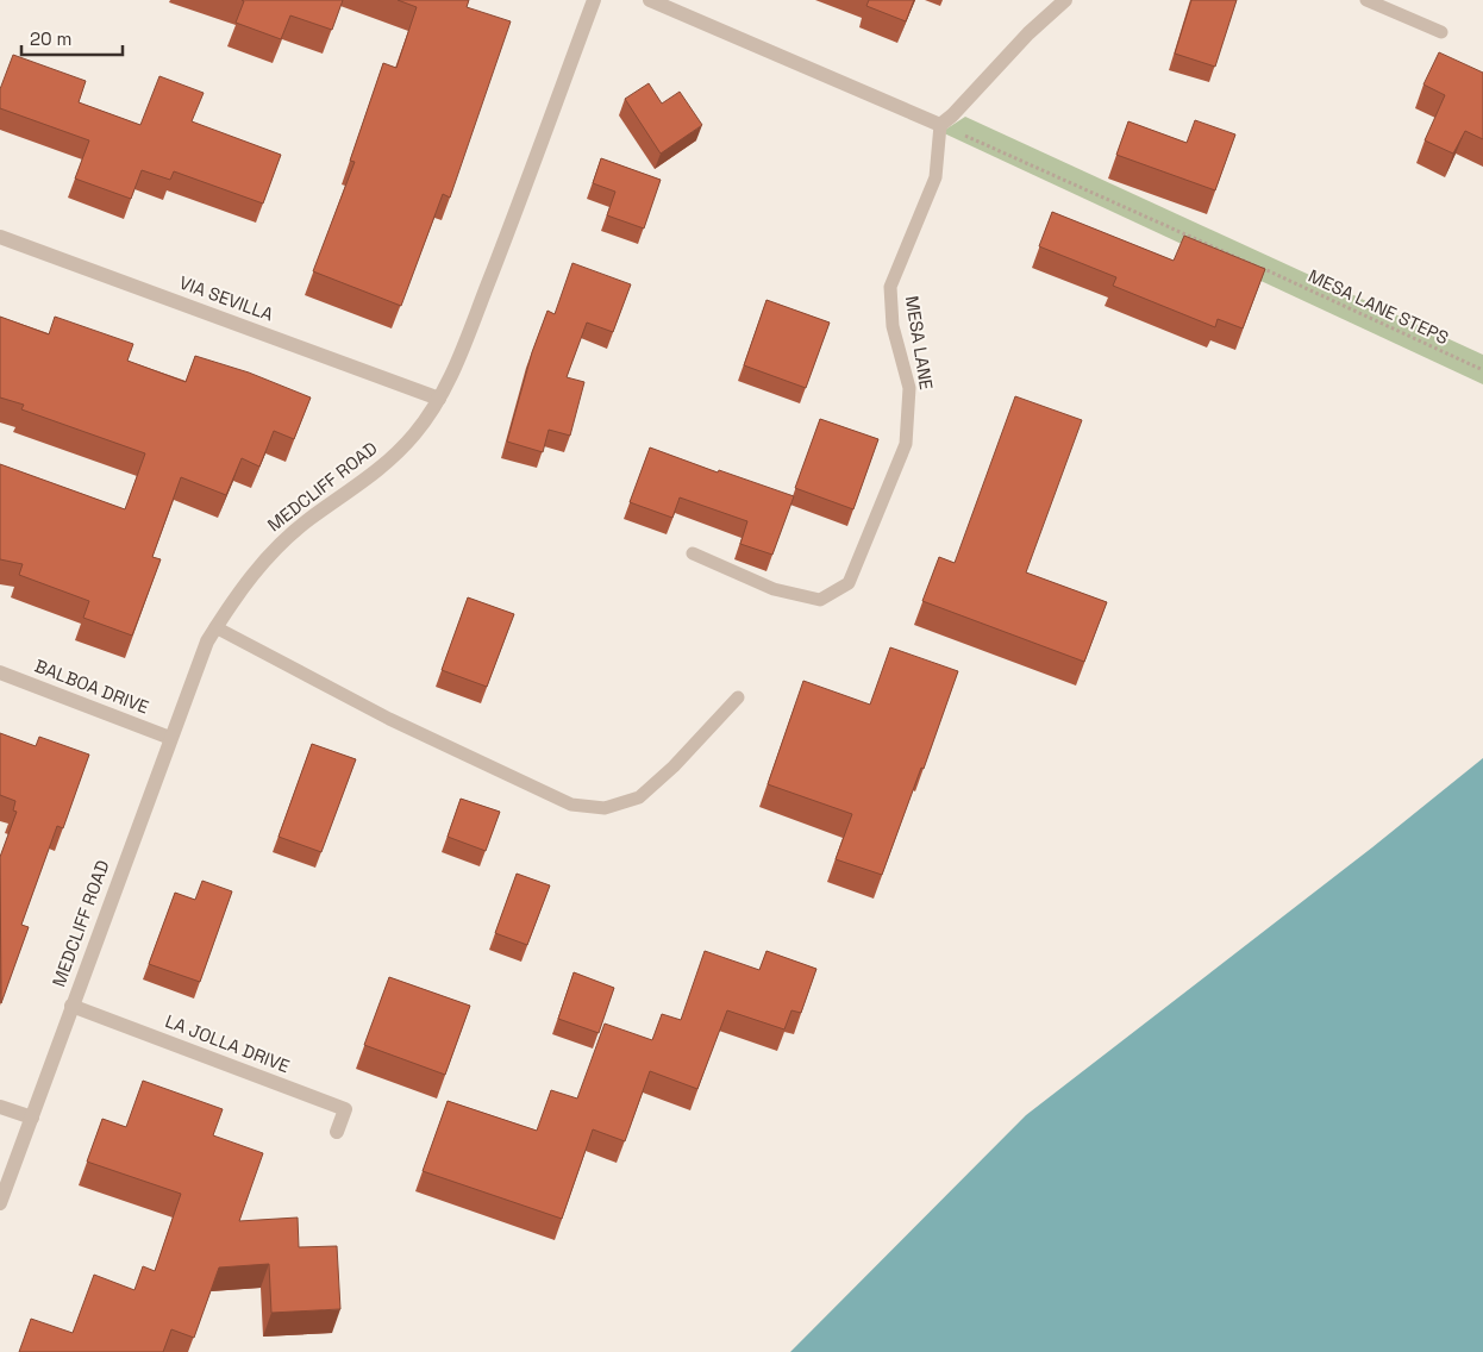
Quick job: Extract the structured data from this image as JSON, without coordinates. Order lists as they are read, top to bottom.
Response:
{
  "streets": {
    "street": [
      "VIA SEVILLA",
      "MEDCLIFF ROAD",
      "BALBOA DRIVE",
      "LA JOLLA DRIVE"
    ],
    "lane": ["MESA LANE"],
    "path": ["MESA LANE STEPS"]
  },
  "crossings": [
    ["VIA SEVILLA", "MEDCLIFF ROAD"],
    ["MESA LANE STEPS", "MESA LANE"],
    ["MEDCLIFF ROAD", "BALBOA DRIVE"],
    ["MEDCLIFF ROAD", "LA JOLLA DRIVE"]
  ],
  "scale_bar": "20 m"
}
